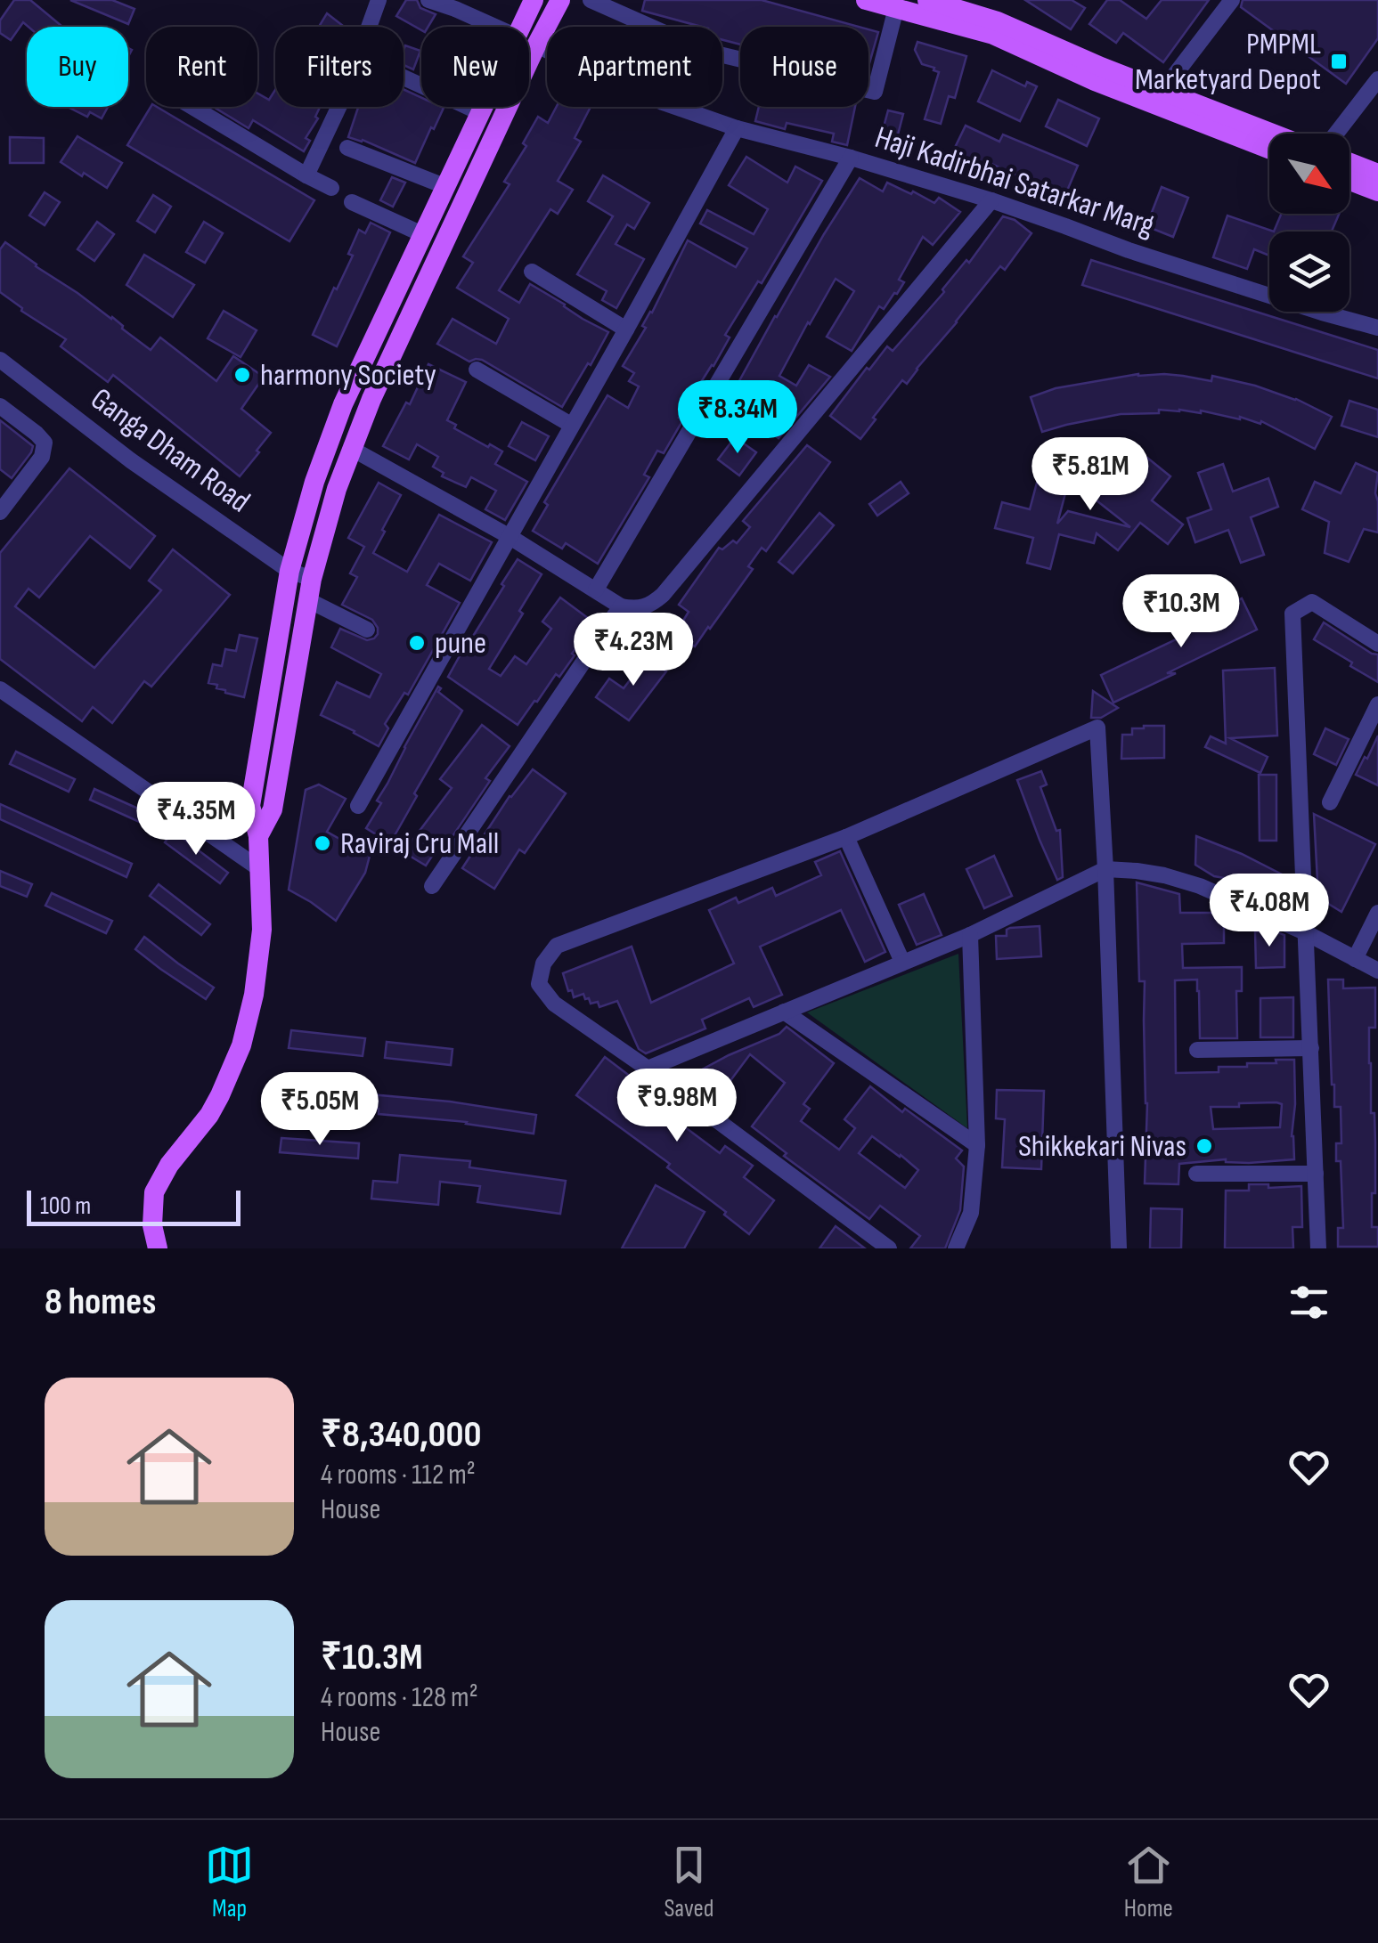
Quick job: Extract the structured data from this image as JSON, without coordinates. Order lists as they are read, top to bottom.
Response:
{
  "streets": {
    "street": ["Haji Kadirbhai Satarkar Marg", "Ganga Dham Road"]
  },
  "places": {
    "transit": ["PMPML Marketyard Depot"],
    "other": [
      "harmony Society",
      "pune",
      "Raviraj Cru Mall",
      "Shikkekari Nivas"
    ]
  },
  "scale_bar": "100 m",
  "north": "bottom right",
  "page": {
    "chip": [
      "Buy",
      "Rent",
      "Filters",
      "New",
      "Apartment",
      "House"
    ],
    "price": [
      "₹8.34M",
      "₹5.81M",
      "₹10.3M",
      "₹4.23M",
      "₹4.35M",
      "₹4.08M",
      "₹9.98M",
      "₹5.05M"
    ],
    "scale": "100 m",
    "heading": "8 homes",
    "list": [
      {
        "name": "₹8,340,000",
        "note": "4 rooms · 112 m² · House"
      },
      {
        "name": "₹10.3M",
        "note": "4 rooms · 128 m² · House"
      }
    ],
    "tabs": ["Map", "Saved", "Home"]
  }
}
